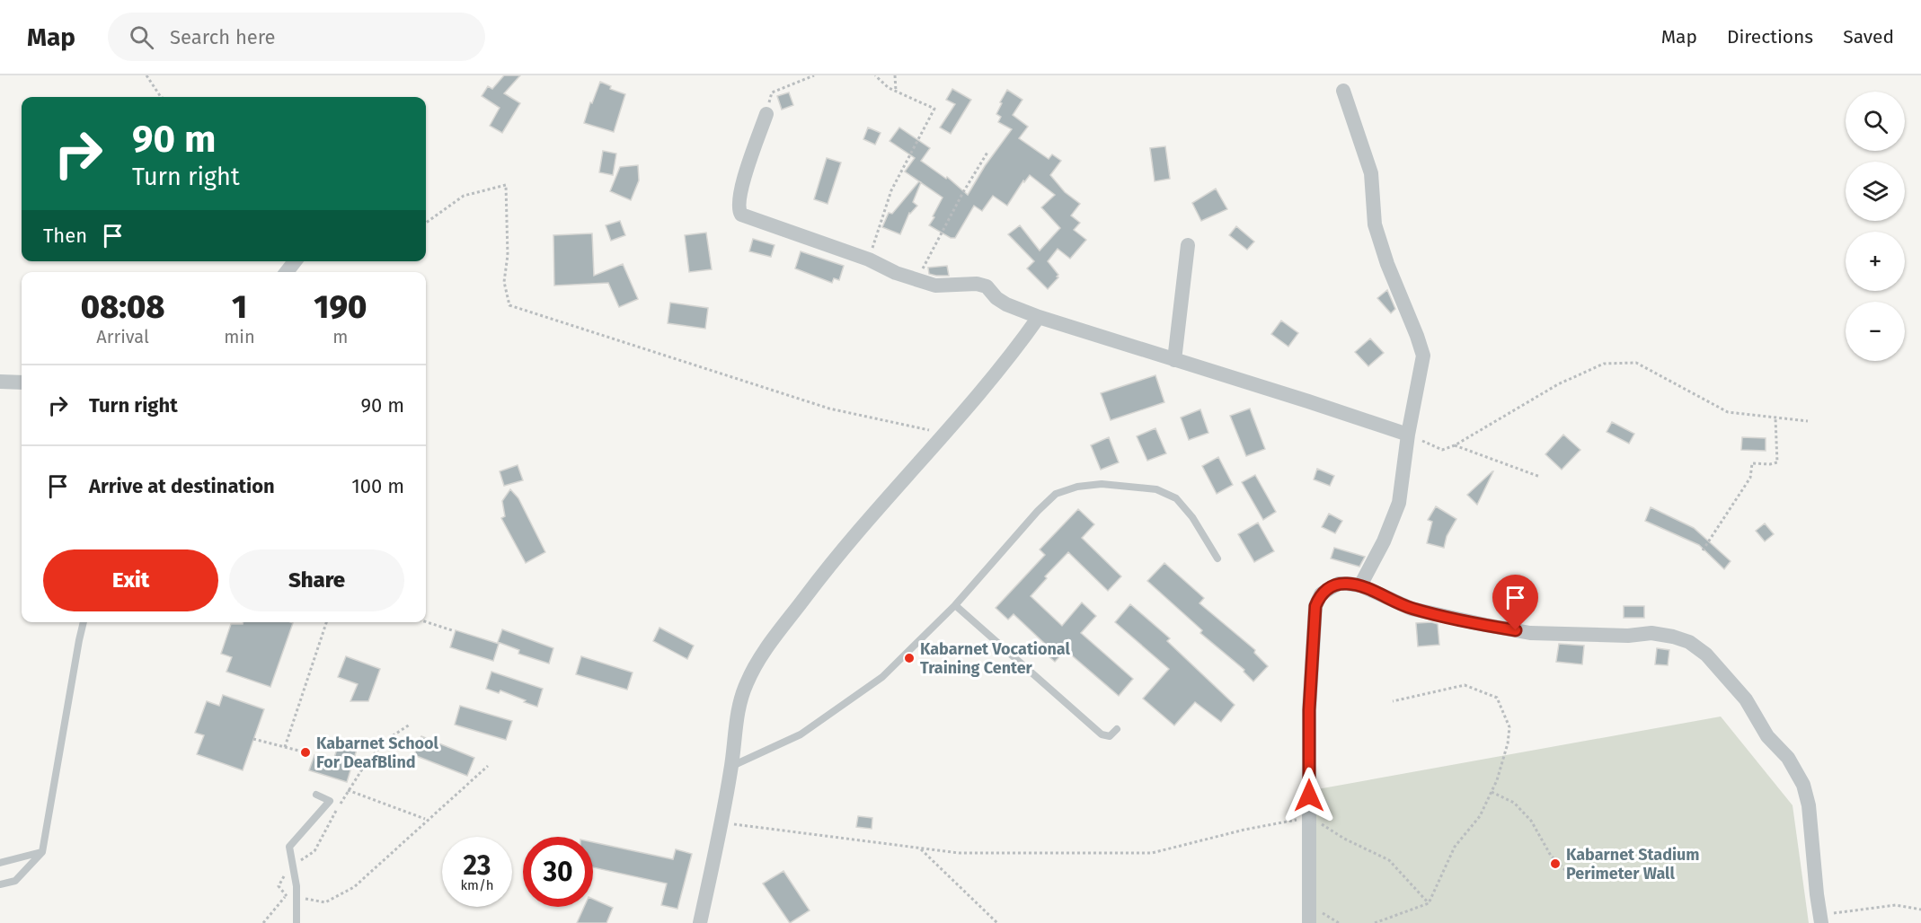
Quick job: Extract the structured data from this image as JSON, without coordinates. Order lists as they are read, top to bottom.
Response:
{
  "places": ["Kabarnet Vocational Training Center", "Kabarnet School For DeafBlind", "Kabarnet Stadium Perimeter Wall"],
  "page": {
    "header": "Map",
    "search": "Search here",
    "nav": ["Map", "Directions", "Saved"],
    "map_buttons": ["+", "−"],
    "turn": ["90 m", "Turn right"],
    "then": "Then",
    "eta": [
      "08:08",
      "Arrival",
      "1",
      "min",
      "190",
      "m"
    ],
    "list": [
      {
        "name": "Turn right",
        "value": "90 m"
      },
      {
        "name": "Arrive at destination",
        "value": "100 m"
      }
    ],
    "buttons": ["Exit", "Share"],
    "speed": "23 km/h",
    "limit": "30"
  }
}
